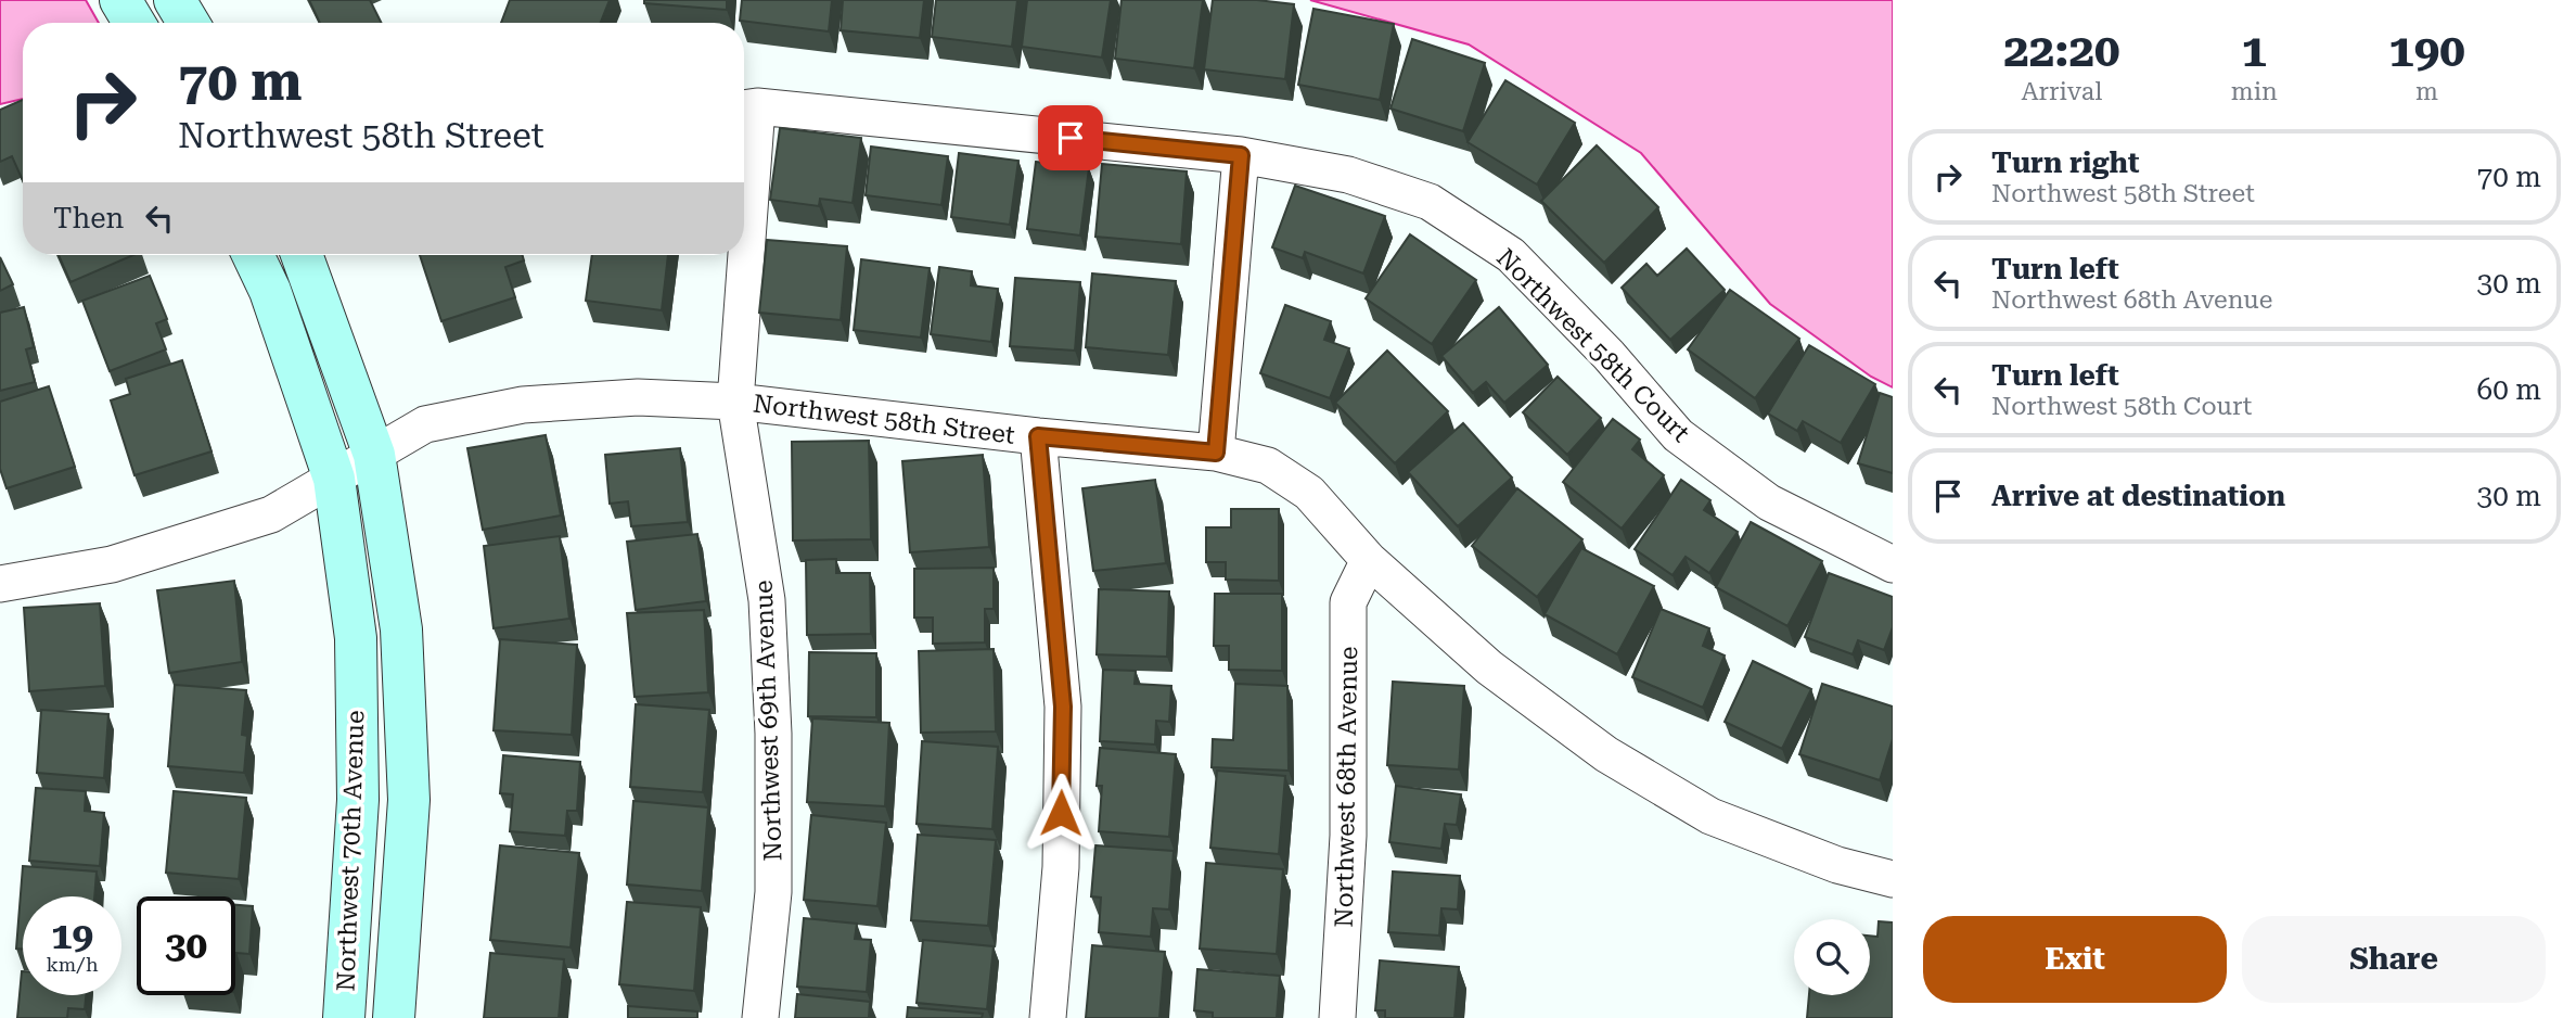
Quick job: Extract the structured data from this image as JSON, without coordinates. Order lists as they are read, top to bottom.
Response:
{
  "streets": {
    "street": [
      "Northwest 58th Court",
      "Northwest 58th Street",
      "Northwest 69th Avenue",
      "Northwest 68th Avenue",
      "Northwest 70th Avenue"
    ]
  },
  "crossings": [
    ["Northwest 58th Court", "Northwest 69th Avenue"],
    ["Northwest 58th Street", "Northwest 69th Avenue"],
    ["Northwest 58th Street", "Northwest 68th Avenue"],
    ["Northwest 58th Street", "Northwest 70th Avenue"]
  ],
  "page": {
    "eta": [
      "22:20",
      "Arrival",
      "1",
      "min",
      "190",
      "m"
    ],
    "turn": ["70 m", "Northwest 58th Street"],
    "list": [
      {
        "name": "Turn right",
        "note": "Northwest 58th Street",
        "value": "70 m"
      },
      {
        "name": "Turn left",
        "note": "Northwest 68th Avenue",
        "value": "30 m"
      },
      {
        "name": "Turn left",
        "note": "Northwest 58th Court",
        "value": "60 m"
      },
      {
        "name": "Arrive at destination",
        "value": "30 m"
      }
    ],
    "then": "Then",
    "speed": "19 km/h",
    "limit": "30",
    "buttons": ["Exit", "Share"]
  }
}
